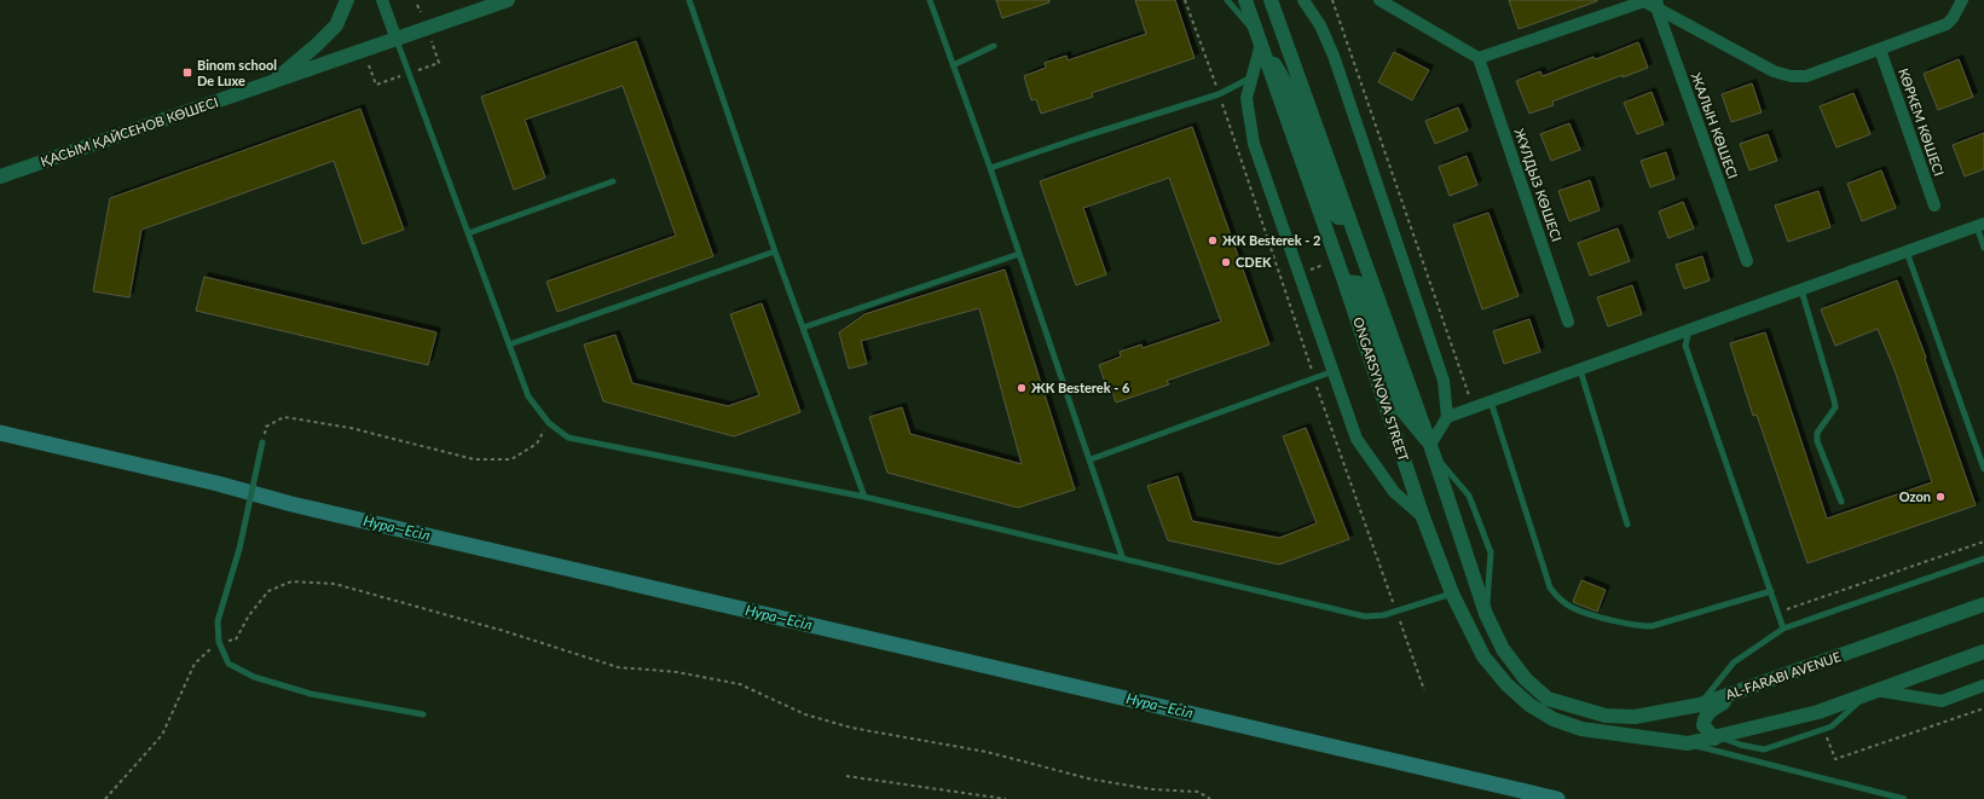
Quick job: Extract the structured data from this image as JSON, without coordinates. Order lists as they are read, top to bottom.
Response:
{
  "streets": {
    "street": [
      "КӨРКЕМ КӨШЕСІ",
      "ЖАЛЫН КӨШЕСІ",
      "ҚАСЫМ ҚАЙСЕНОВ КӨШЕСІ",
      "ЖҰЛДЫЗ КӨШЕСІ",
      "ONGARSYNOVA STREET",
      "AL-FARABI AVENUE"
    ]
  },
  "crossings": [
    ["ONGARSYNOVA STREET", "AL-FARABI AVENUE"]
  ],
  "water": ["Нура—Есіл"],
  "places": {
    "transit": ["Binom school De Luxe"],
    "other": [
      "ЖК Besterek - 2",
      "CDEK",
      "ЖК Besterek - 6",
      "Ozon"
    ]
  }
}
